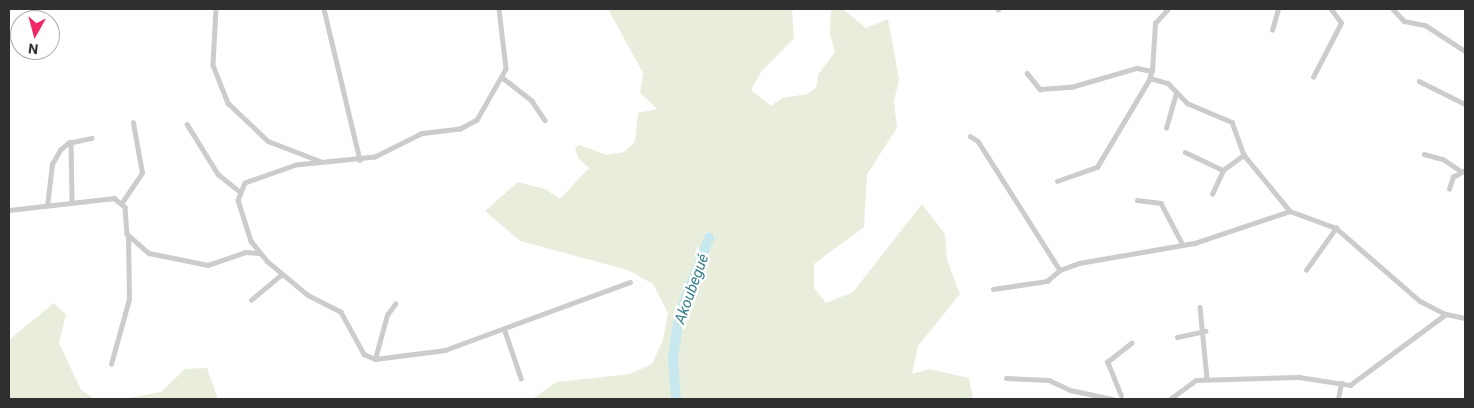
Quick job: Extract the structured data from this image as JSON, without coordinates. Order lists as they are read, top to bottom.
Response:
{
  "water": ["Akoubegué"],
  "north": "bottom"
}
